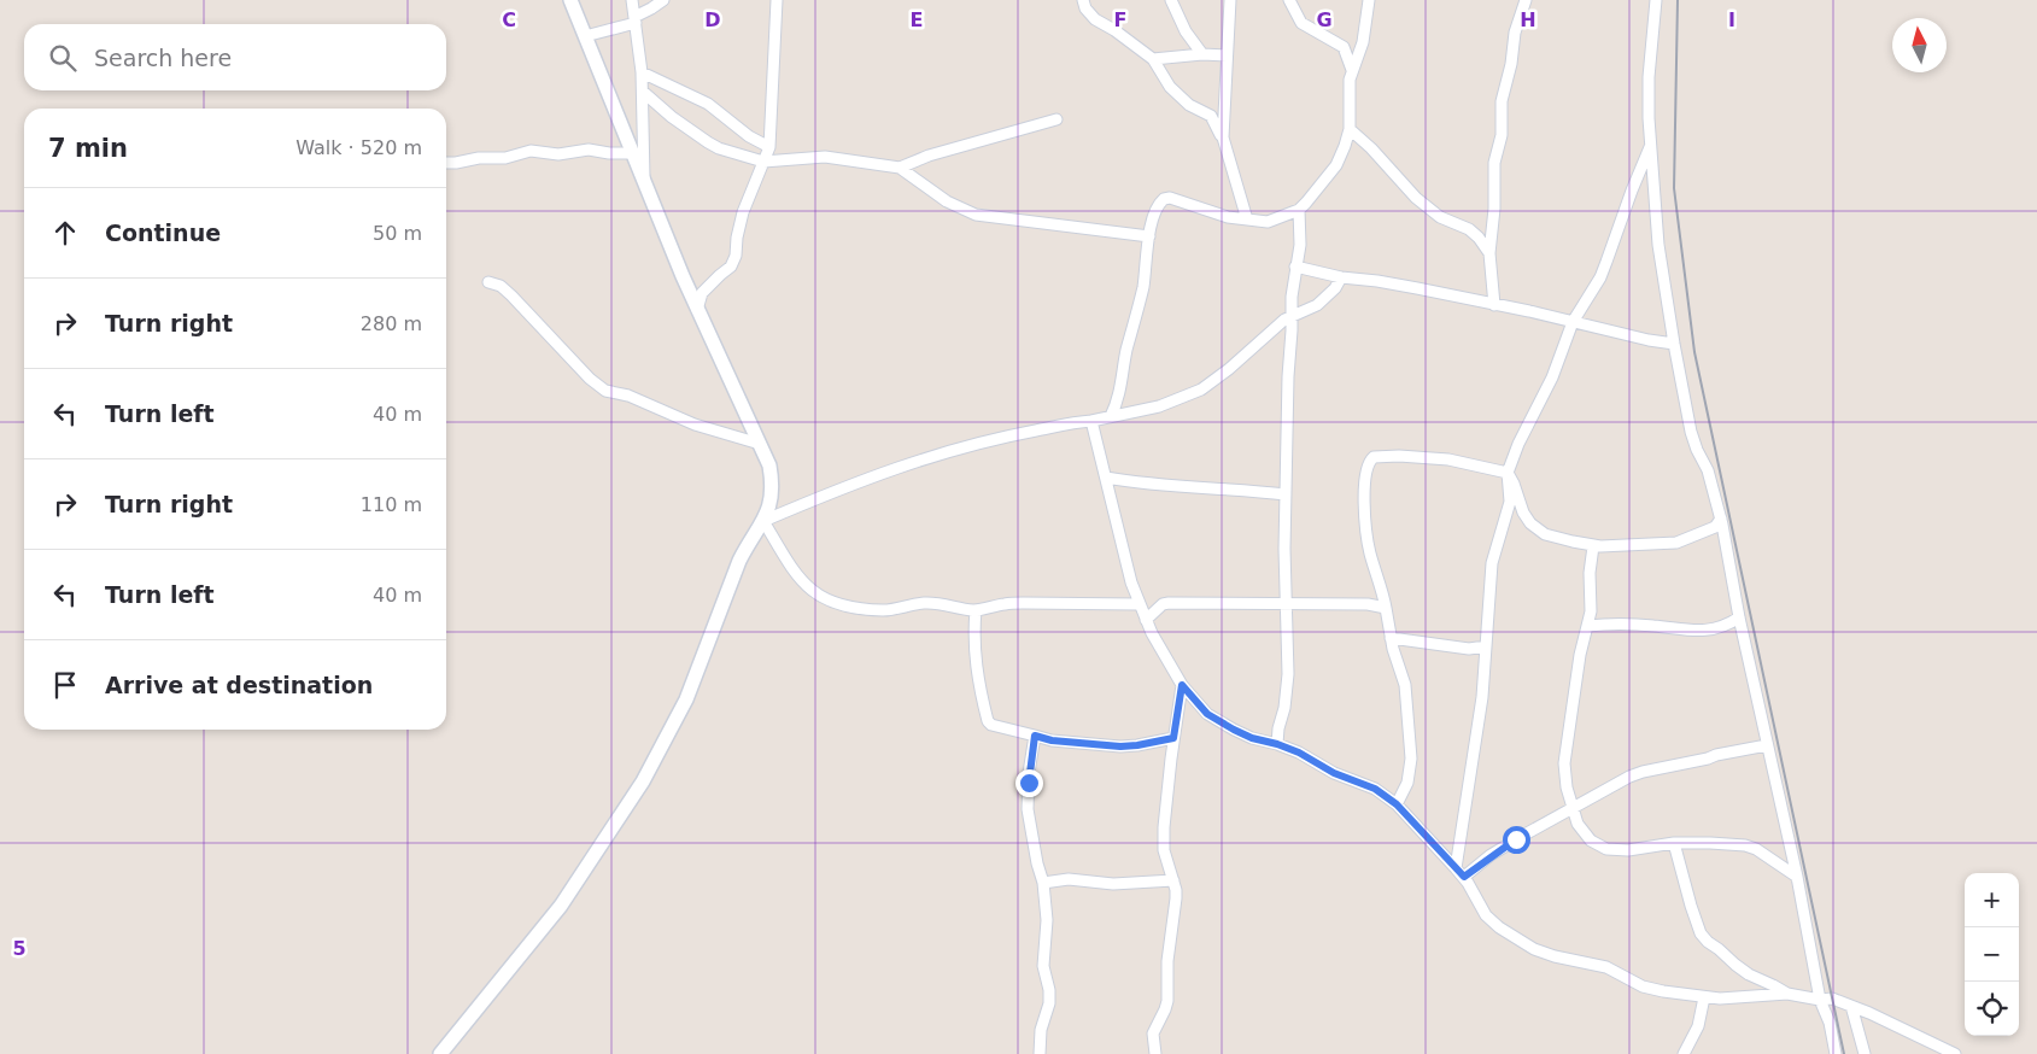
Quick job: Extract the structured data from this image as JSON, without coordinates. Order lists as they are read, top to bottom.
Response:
{
  "north": "top",
  "page": {
    "search": "Search here",
    "heading": ["7 min", "Walk · 520 m"],
    "list": [
      ["Continue", "50 m"],
      ["Turn right", "280 m"],
      ["Turn left", "40 m"],
      ["Turn right", "110 m"],
      ["Turn left", "40 m"],
      "Arrive at destination"
    ],
    "map_buttons": ["+", "−"]
  },
  "grid": {
    "columns": [
      "C",
      "D",
      "E",
      "F",
      "G",
      "H",
      "I"
    ],
    "rows": ["5"]
  }
}
